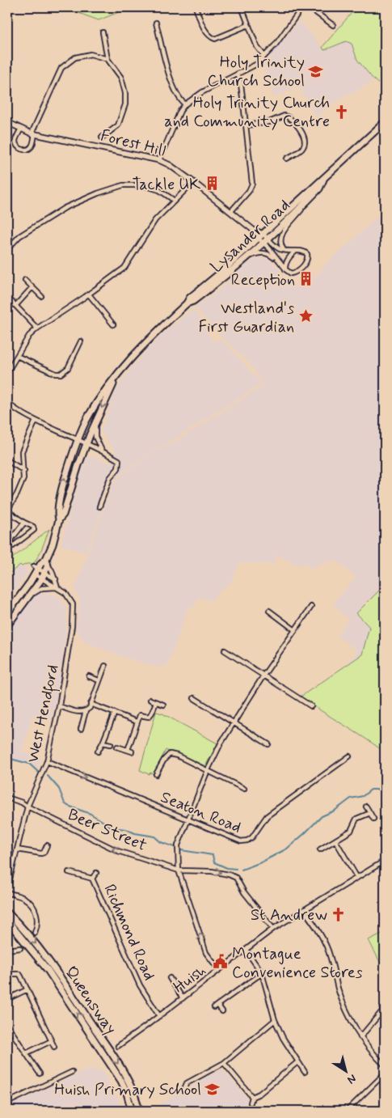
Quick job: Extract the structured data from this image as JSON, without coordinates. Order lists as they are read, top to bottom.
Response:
{
  "streets": {
    "main road": ["Lysander Road", "Queensway"],
    "street": [
      "Forest Hill",
      "West Hendford",
      "Seaton Road",
      "Beer Street",
      "Richmond Road",
      "Huish"
    ]
  },
  "crossings": [
    ["Forest Hill", "Lysander Road"],
    ["Lysander Road", "West Hendford"],
    ["West Hendford", "Seaton Road"],
    ["West Hendford", "Beer Street"],
    ["Beer Street", "Huish"],
    ["Richmond Road", "Huish"]
  ],
  "one_way": ["Seaton Road"],
  "places": {
    "school or university": ["Holy Trinity Church School", "Huish Primary School"],
    "church": ["Holy Trinity Church and Community Centre", "St Andrew"],
    "building": ["Tackle UK", "Reception"],
    "place": ["Westland's First Guardian"],
    "public building": ["Montague Convenience Stores"]
  },
  "north": "bottom right"
}
